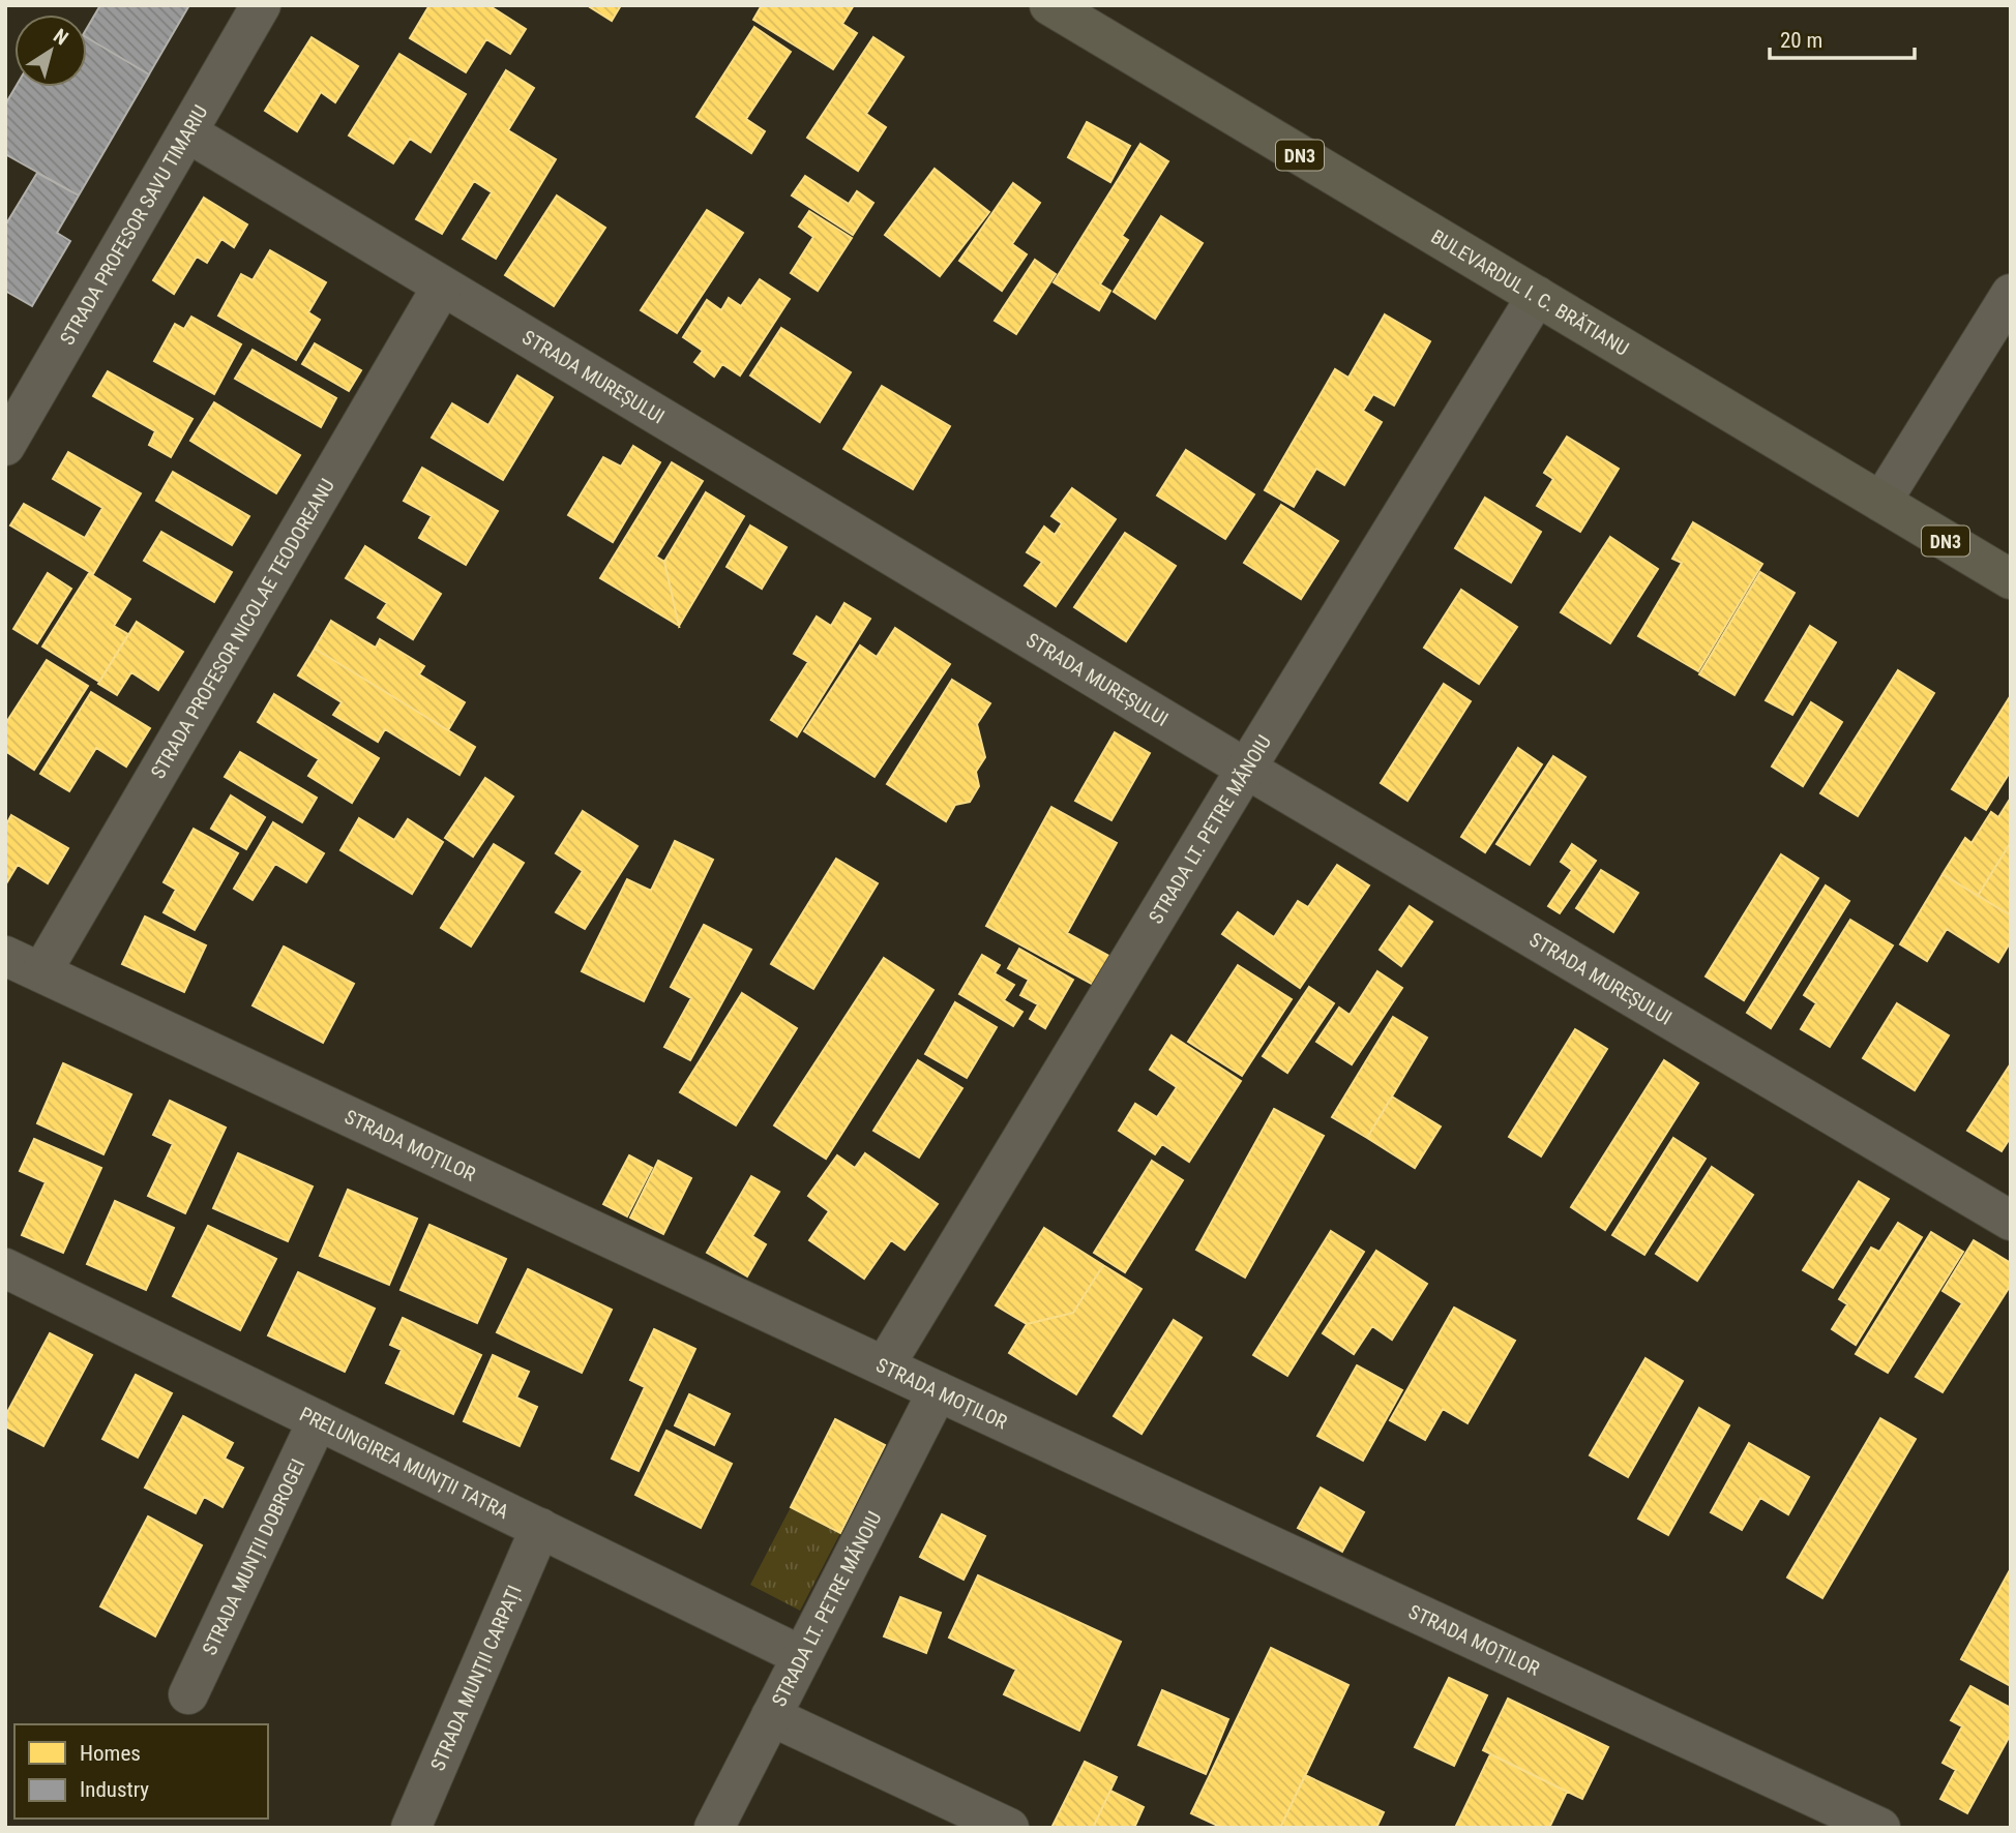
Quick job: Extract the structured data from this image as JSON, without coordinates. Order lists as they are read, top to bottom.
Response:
{
  "streets": {
    "main road": ["DN3", "BULEVARDUL I. C. BRĂTIANU"],
    "street": [
      "STRADA PROFESOR SAVU TIMARIU",
      "STRADA MUREȘULUI",
      "STRADA PROFESOR NICOLAE TEODOREANU",
      "STRADA LT. PETRE MĂNOIU",
      "STRADA MOȚILOR",
      "PRELUNGIREA MUNȚII TATRA",
      "STRADA MUNȚII DOBROGEI",
      "STRADA MUNȚII CARPAȚI"
    ]
  },
  "crossings": [
    ["STRADA PROFESOR SAVU TIMARIU", "STRADA MUREȘULUI"],
    ["BULEVARDUL I. C. BRĂTIANU", "STRADA LT. PETRE MĂNOIU"],
    ["STRADA MUREȘULUI", "STRADA PROFESOR NICOLAE TEODOREANU"],
    ["STRADA MUREȘULUI", "STRADA LT. PETRE MĂNOIU"],
    ["STRADA PROFESOR NICOLAE TEODOREANU", "STRADA MOȚILOR"],
    ["STRADA LT. PETRE MĂNOIU", "STRADA MOȚILOR"],
    ["STRADA LT. PETRE MĂNOIU", "PRELUNGIREA MUNȚII TATRA"],
    ["PRELUNGIREA MUNȚII TATRA", "STRADA MUNȚII DOBROGEI"],
    ["PRELUNGIREA MUNȚII TATRA", "STRADA MUNȚII CARPAȚI"]
  ],
  "legend": ["Homes", "Industry"],
  "scale_bar": "20 m",
  "north": "top right"
}
